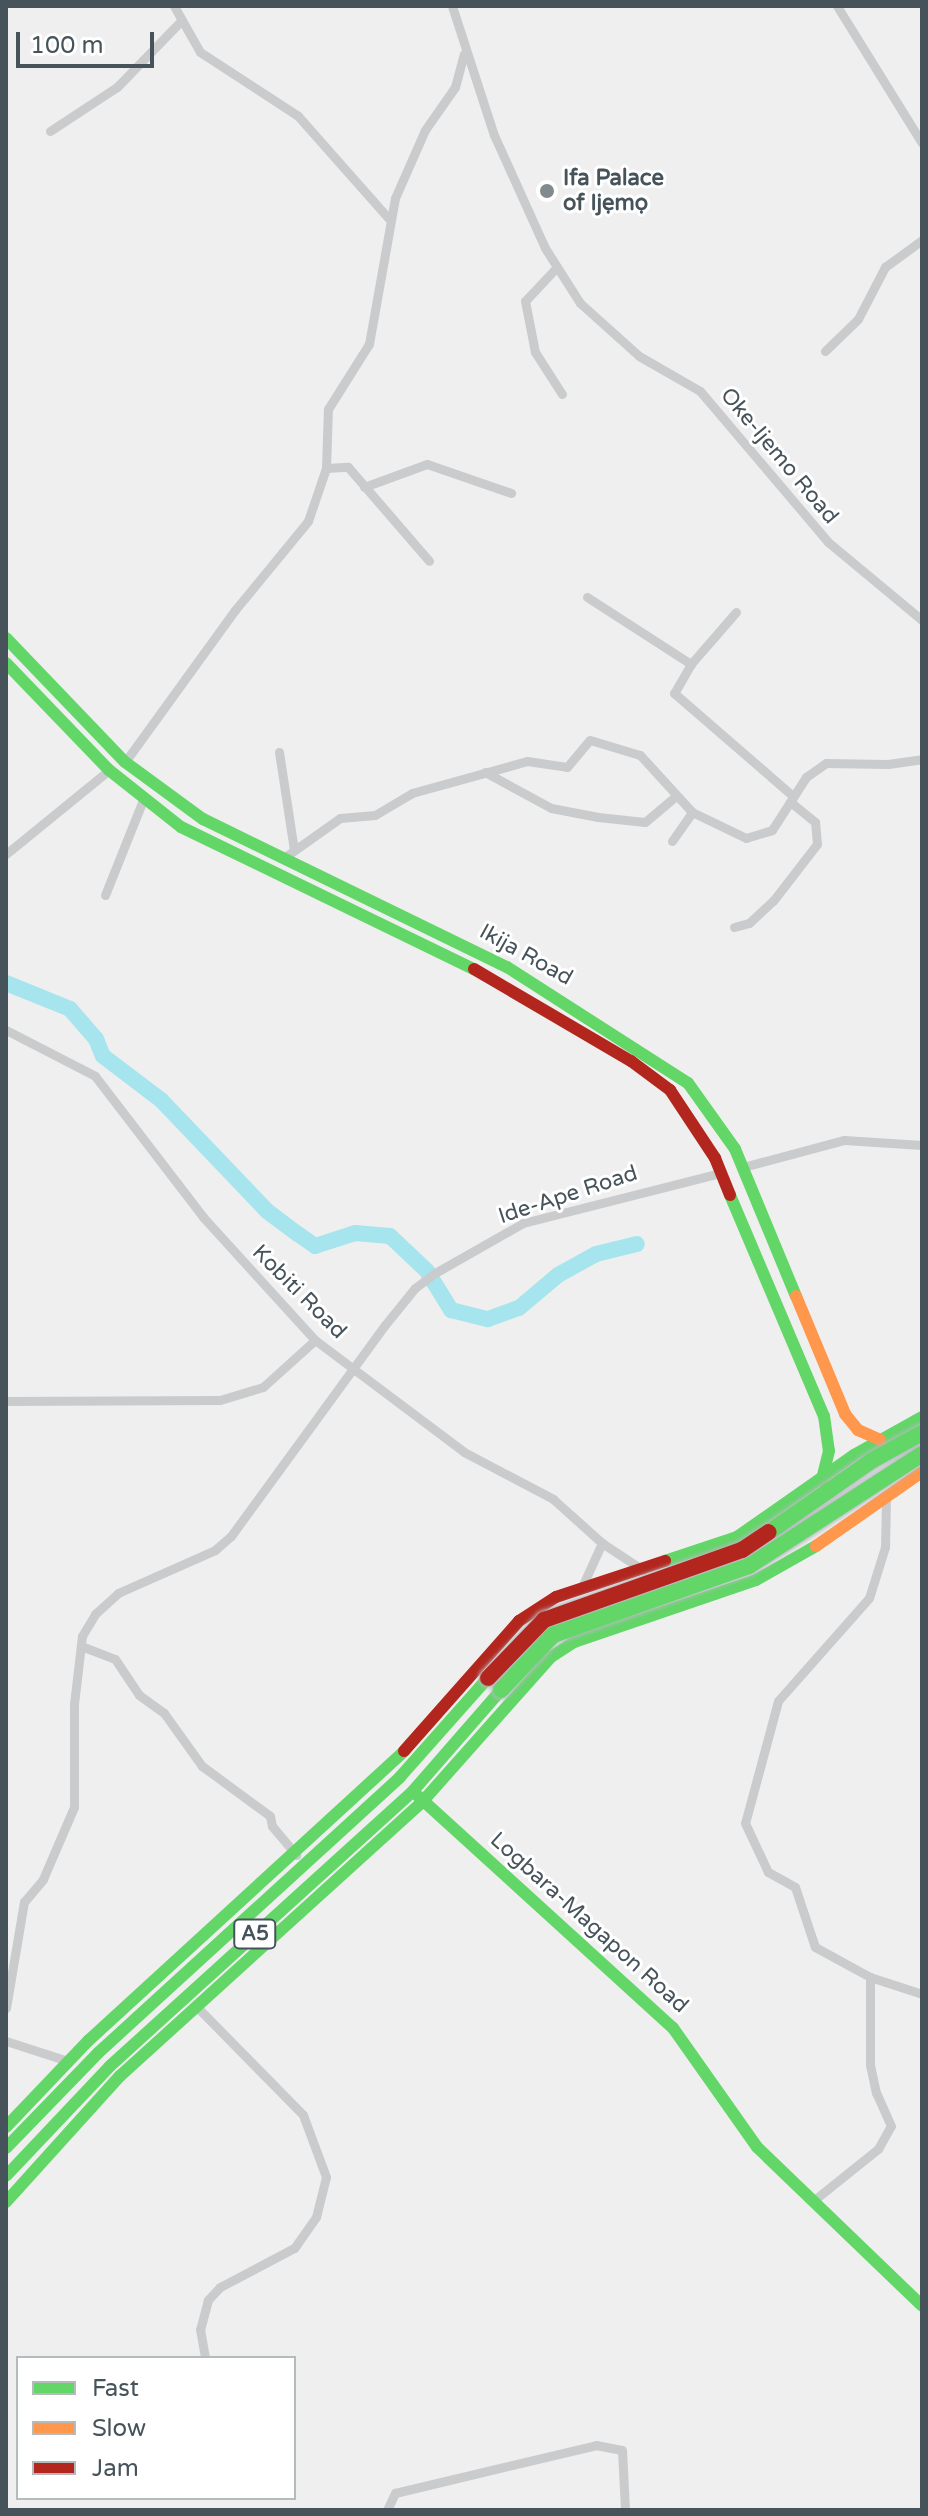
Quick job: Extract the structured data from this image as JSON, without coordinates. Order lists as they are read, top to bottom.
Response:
{
  "streets": {
    "main road": ["Ikija Road", "Logbara-Magapon Road", "A5"],
    "street": ["Oke-Ijemo Road", "Ide-Ape Road", "Kobiti Road"]
  },
  "crossings": [
    ["Ikija Road", "Ide-Ape Road"],
    ["Ide-Ape Road", "Kobiti Road"],
    ["Logbara-Magapon Road", "A5"]
  ],
  "places": ["Ifa Palace of Ijẹmọ"],
  "legend": ["Fast", "Slow", "Jam"],
  "scale_bar": "100 m"
}
